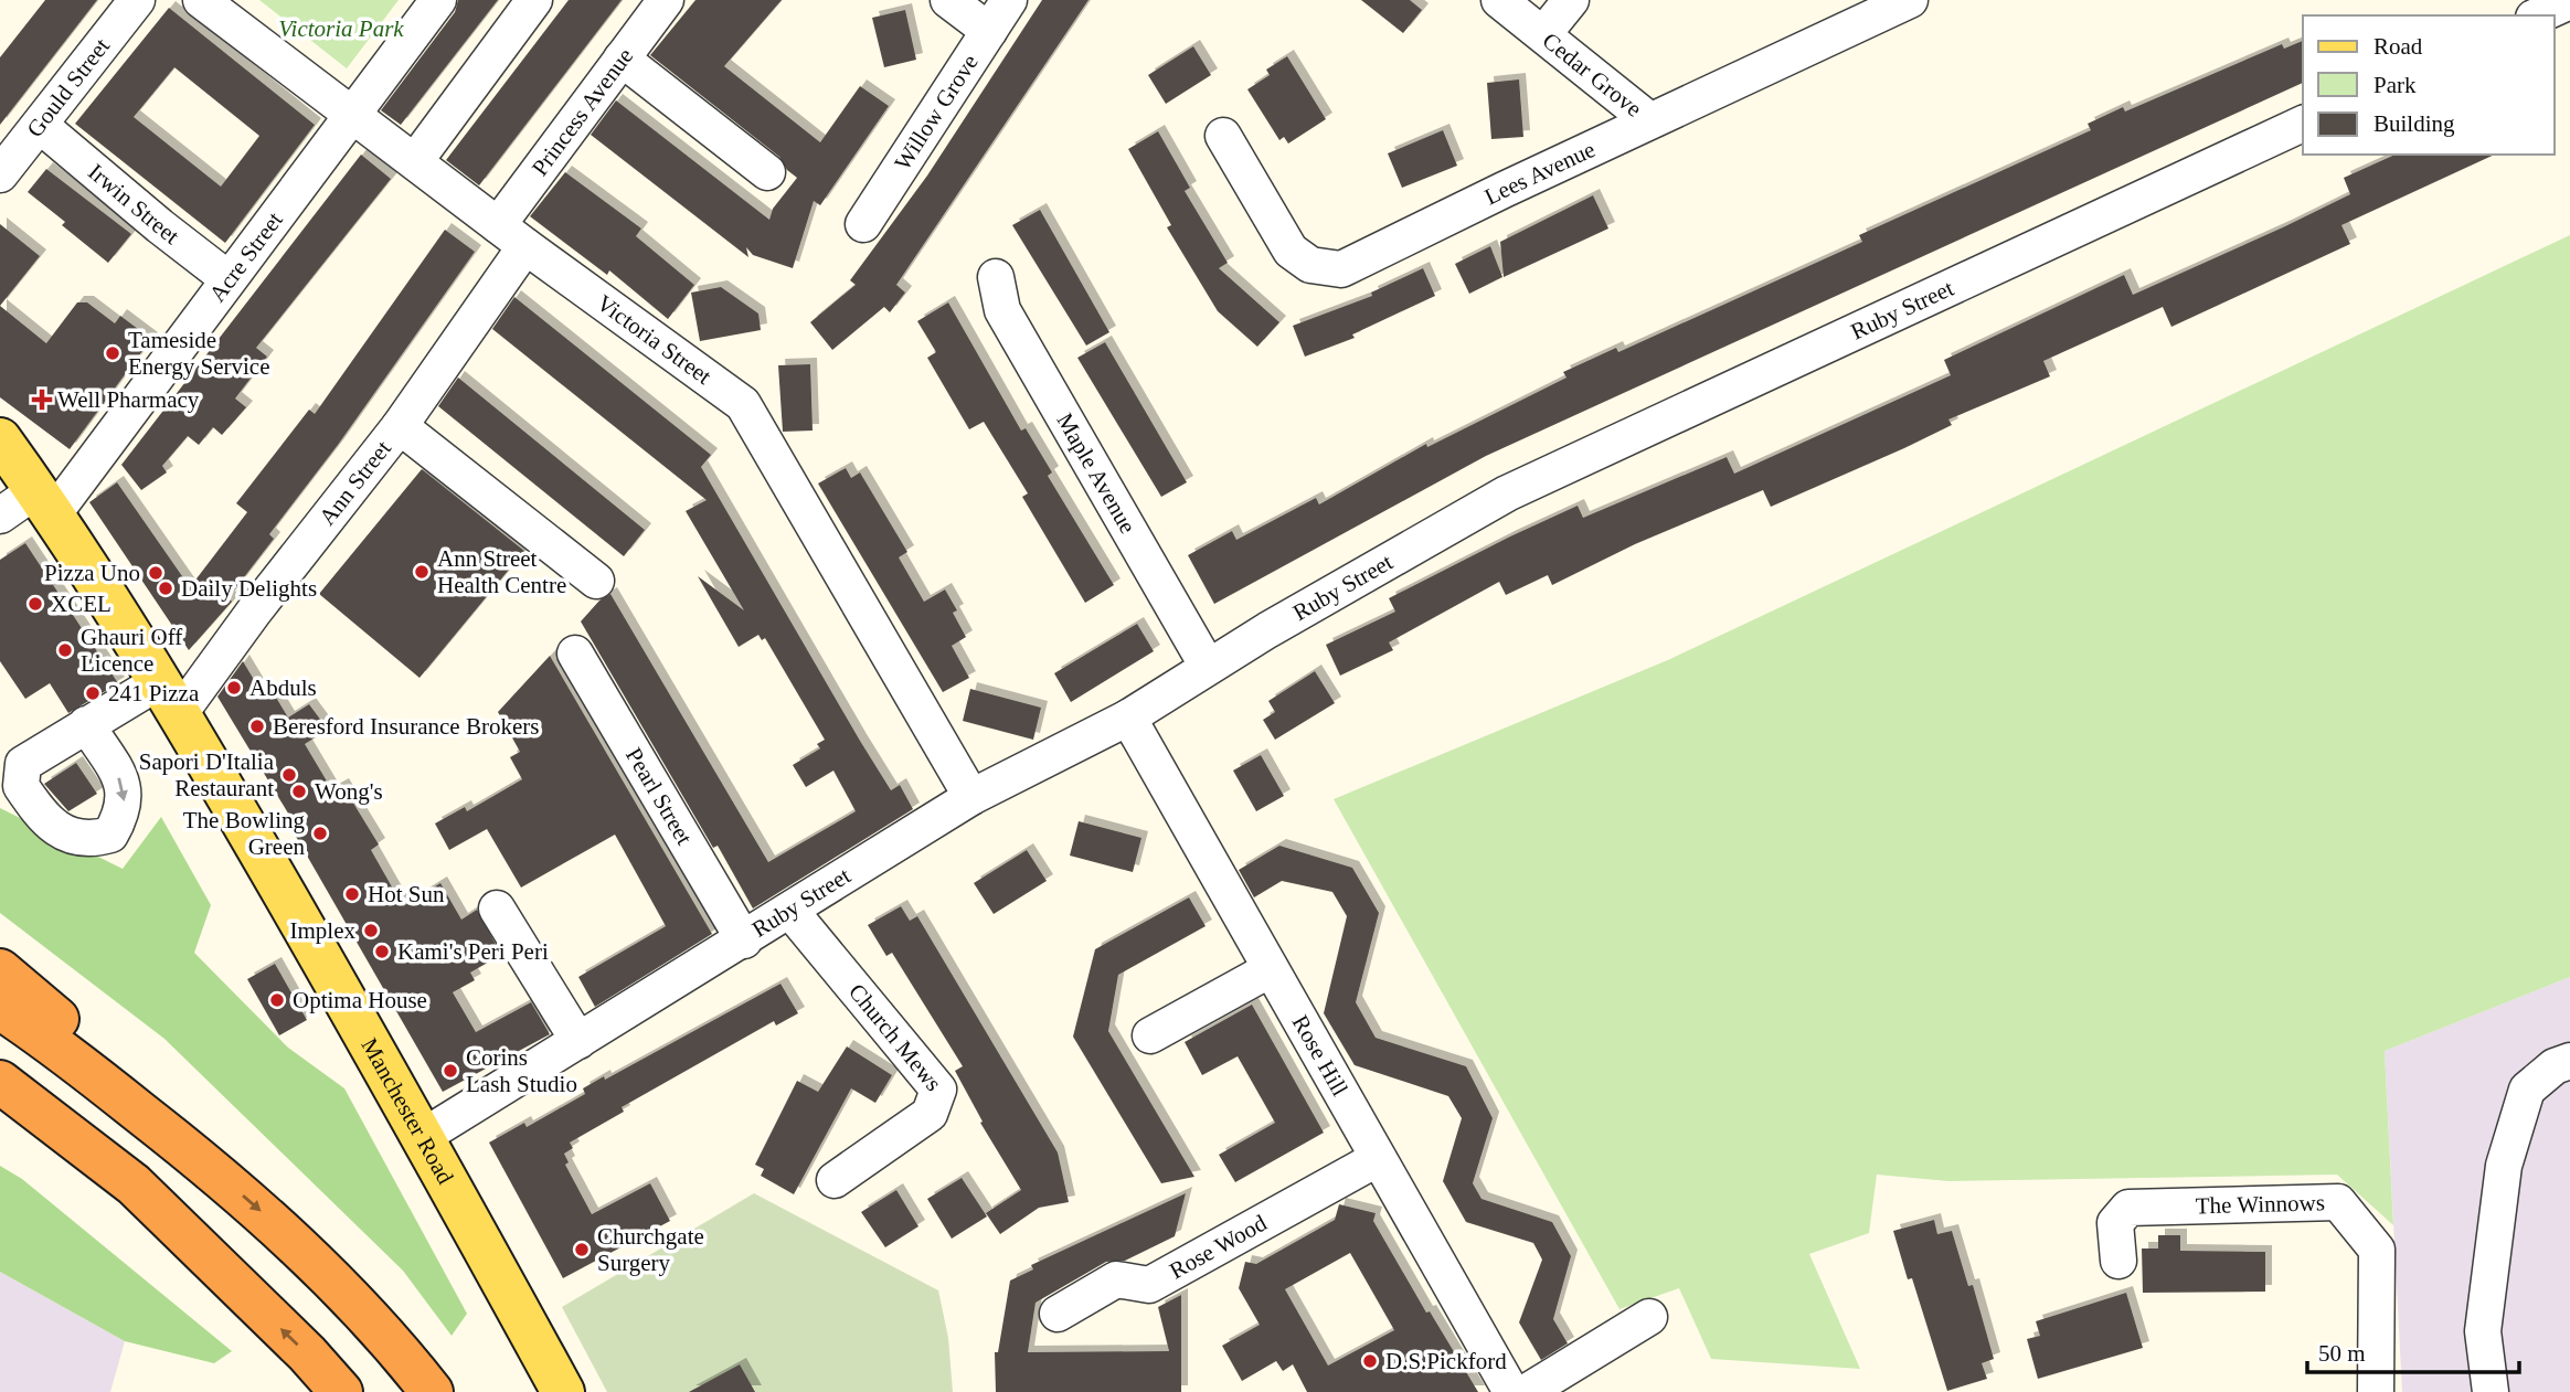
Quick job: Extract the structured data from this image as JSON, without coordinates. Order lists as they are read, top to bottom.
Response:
{
  "streets": {
    "main road": ["Manchester Road"],
    "street": [
      "Cedar Grove",
      "Gould Street",
      "Willow Grove",
      "Princess Avenue",
      "Lees Avenue",
      "Irwin Street",
      "Acre Street",
      "Ruby Street",
      "Victoria Street",
      "Maple Avenue",
      "Ann Street",
      "Pearl Street",
      "Church Mews",
      "Rose Hill",
      "The Winnows",
      "Rose Wood"
    ]
  },
  "crossings": [
    ["Cedar Grove", "Lees Avenue"],
    ["Gould Street", "Irwin Street"],
    ["Princess Avenue", "Victoria Street"],
    ["Irwin Street", "Acre Street"],
    ["Acre Street", "Victoria Street"],
    ["Acre Street", "Manchester Road"],
    ["Ruby Street", "Victoria Street"],
    ["Ruby Street", "Maple Avenue"],
    ["Ruby Street", "Pearl Street"],
    ["Ruby Street", "Church Mews"],
    ["Ruby Street", "Rose Hill"],
    ["Ruby Street", "Manchester Road"],
    ["Victoria Street", "Ann Street"],
    ["Ann Street", "Manchester Road"],
    ["Rose Hill", "Rose Wood"]
  ],
  "parks": ["Victoria Park"],
  "places": {
    "other": [
      "Tameside Energy Service",
      "Ann Street Health Centre",
      "Pizza Uno",
      "Daily Delights",
      "XCEL",
      "Ghauri Off Licence",
      "Abduls",
      "241 Pizza",
      "Beresford Insurance Brokers",
      "Sapori D'Italia Restaurant",
      "Wong's",
      "The Bowling Green",
      "Hot Sun",
      "Implex",
      "Kami's Peri Peri",
      "Optima House",
      "Corins Lash Studio",
      "Churchgate Surgery",
      "D.S.Pickford"
    ],
    "health": ["Well Pharmacy"]
  },
  "legend": ["Road", "Park", "Building"],
  "scale_bar": "50 m"
}
